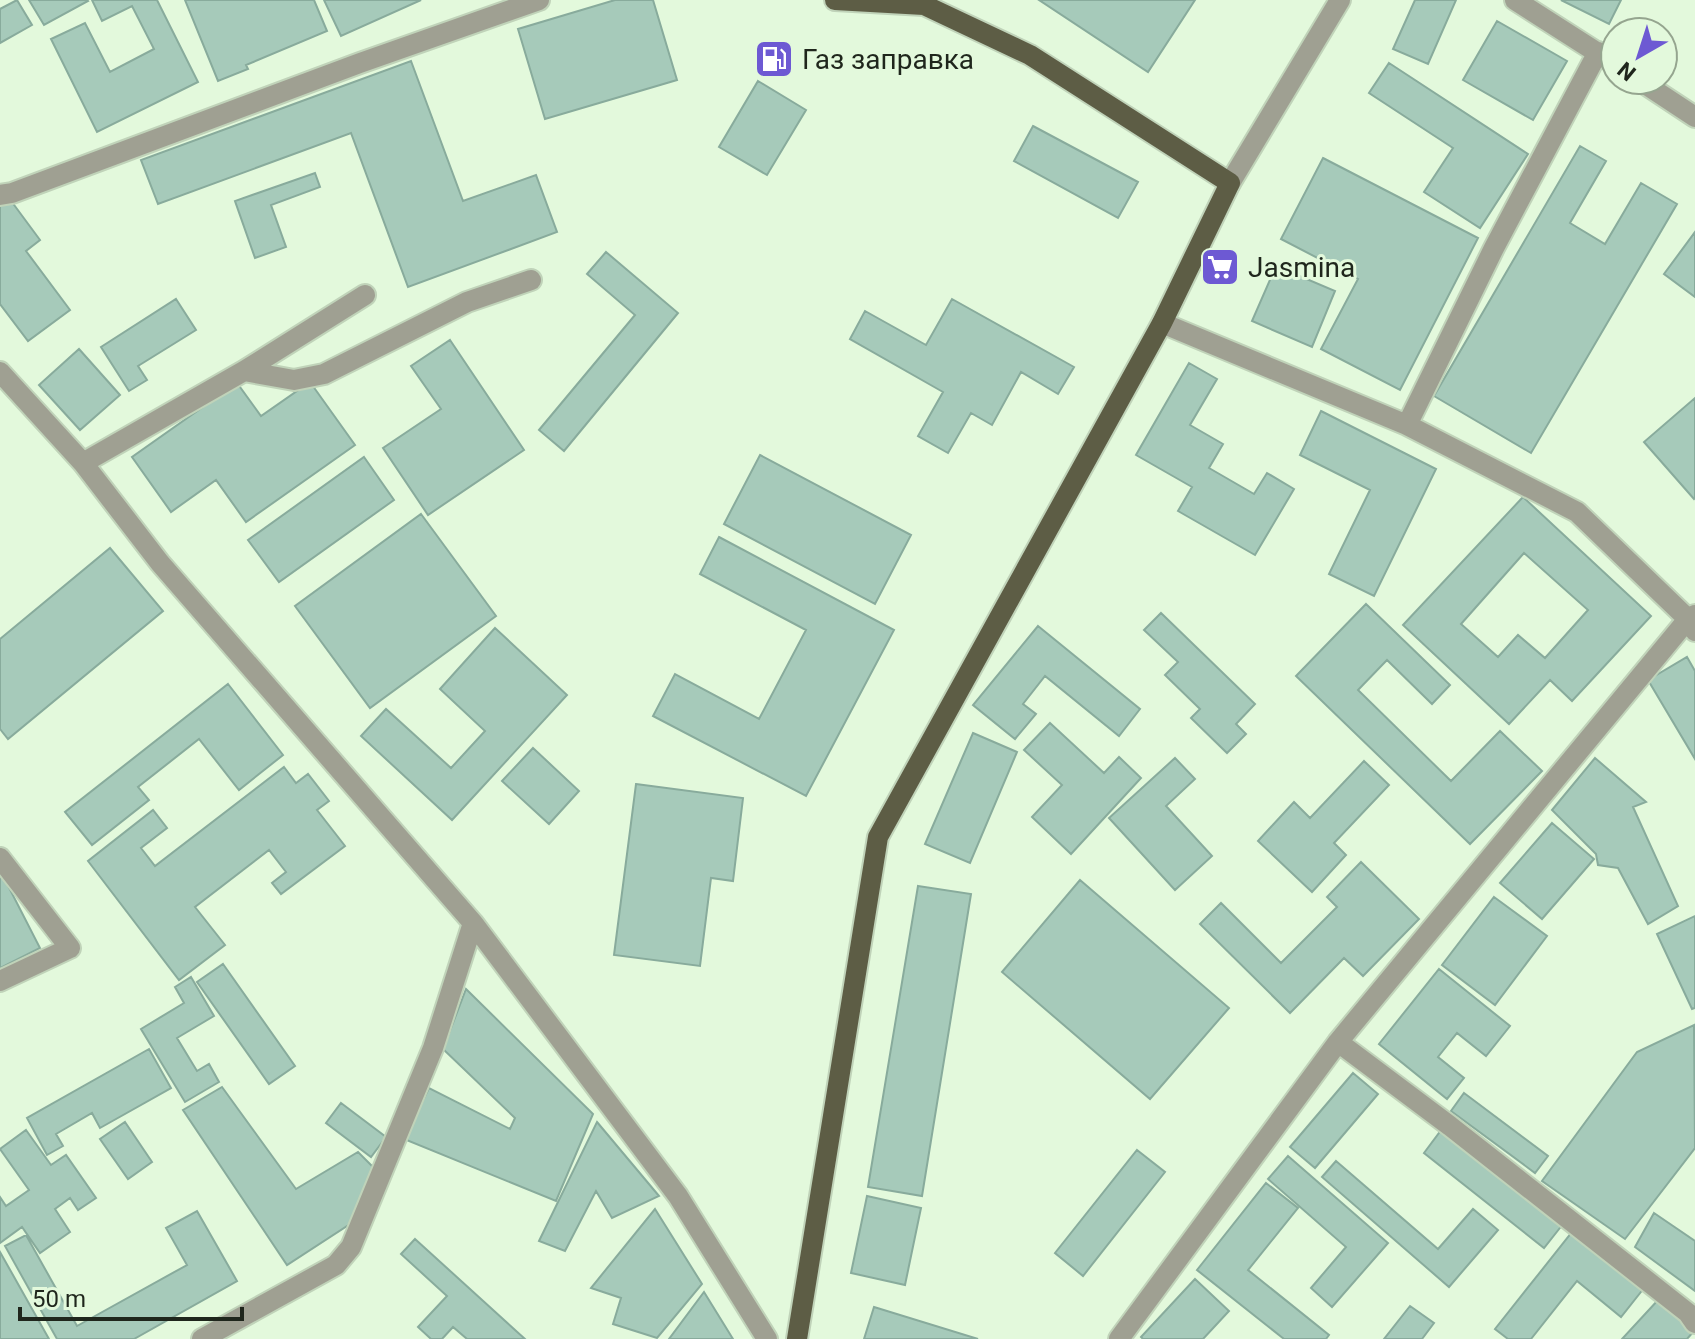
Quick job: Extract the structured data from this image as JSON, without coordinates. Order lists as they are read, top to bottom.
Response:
{
  "places": {
    "fuel station": ["Газ заправка"],
    "supermarket": ["Jasmina"]
  },
  "scale_bar": "50 m",
  "north": "bottom left"
}
